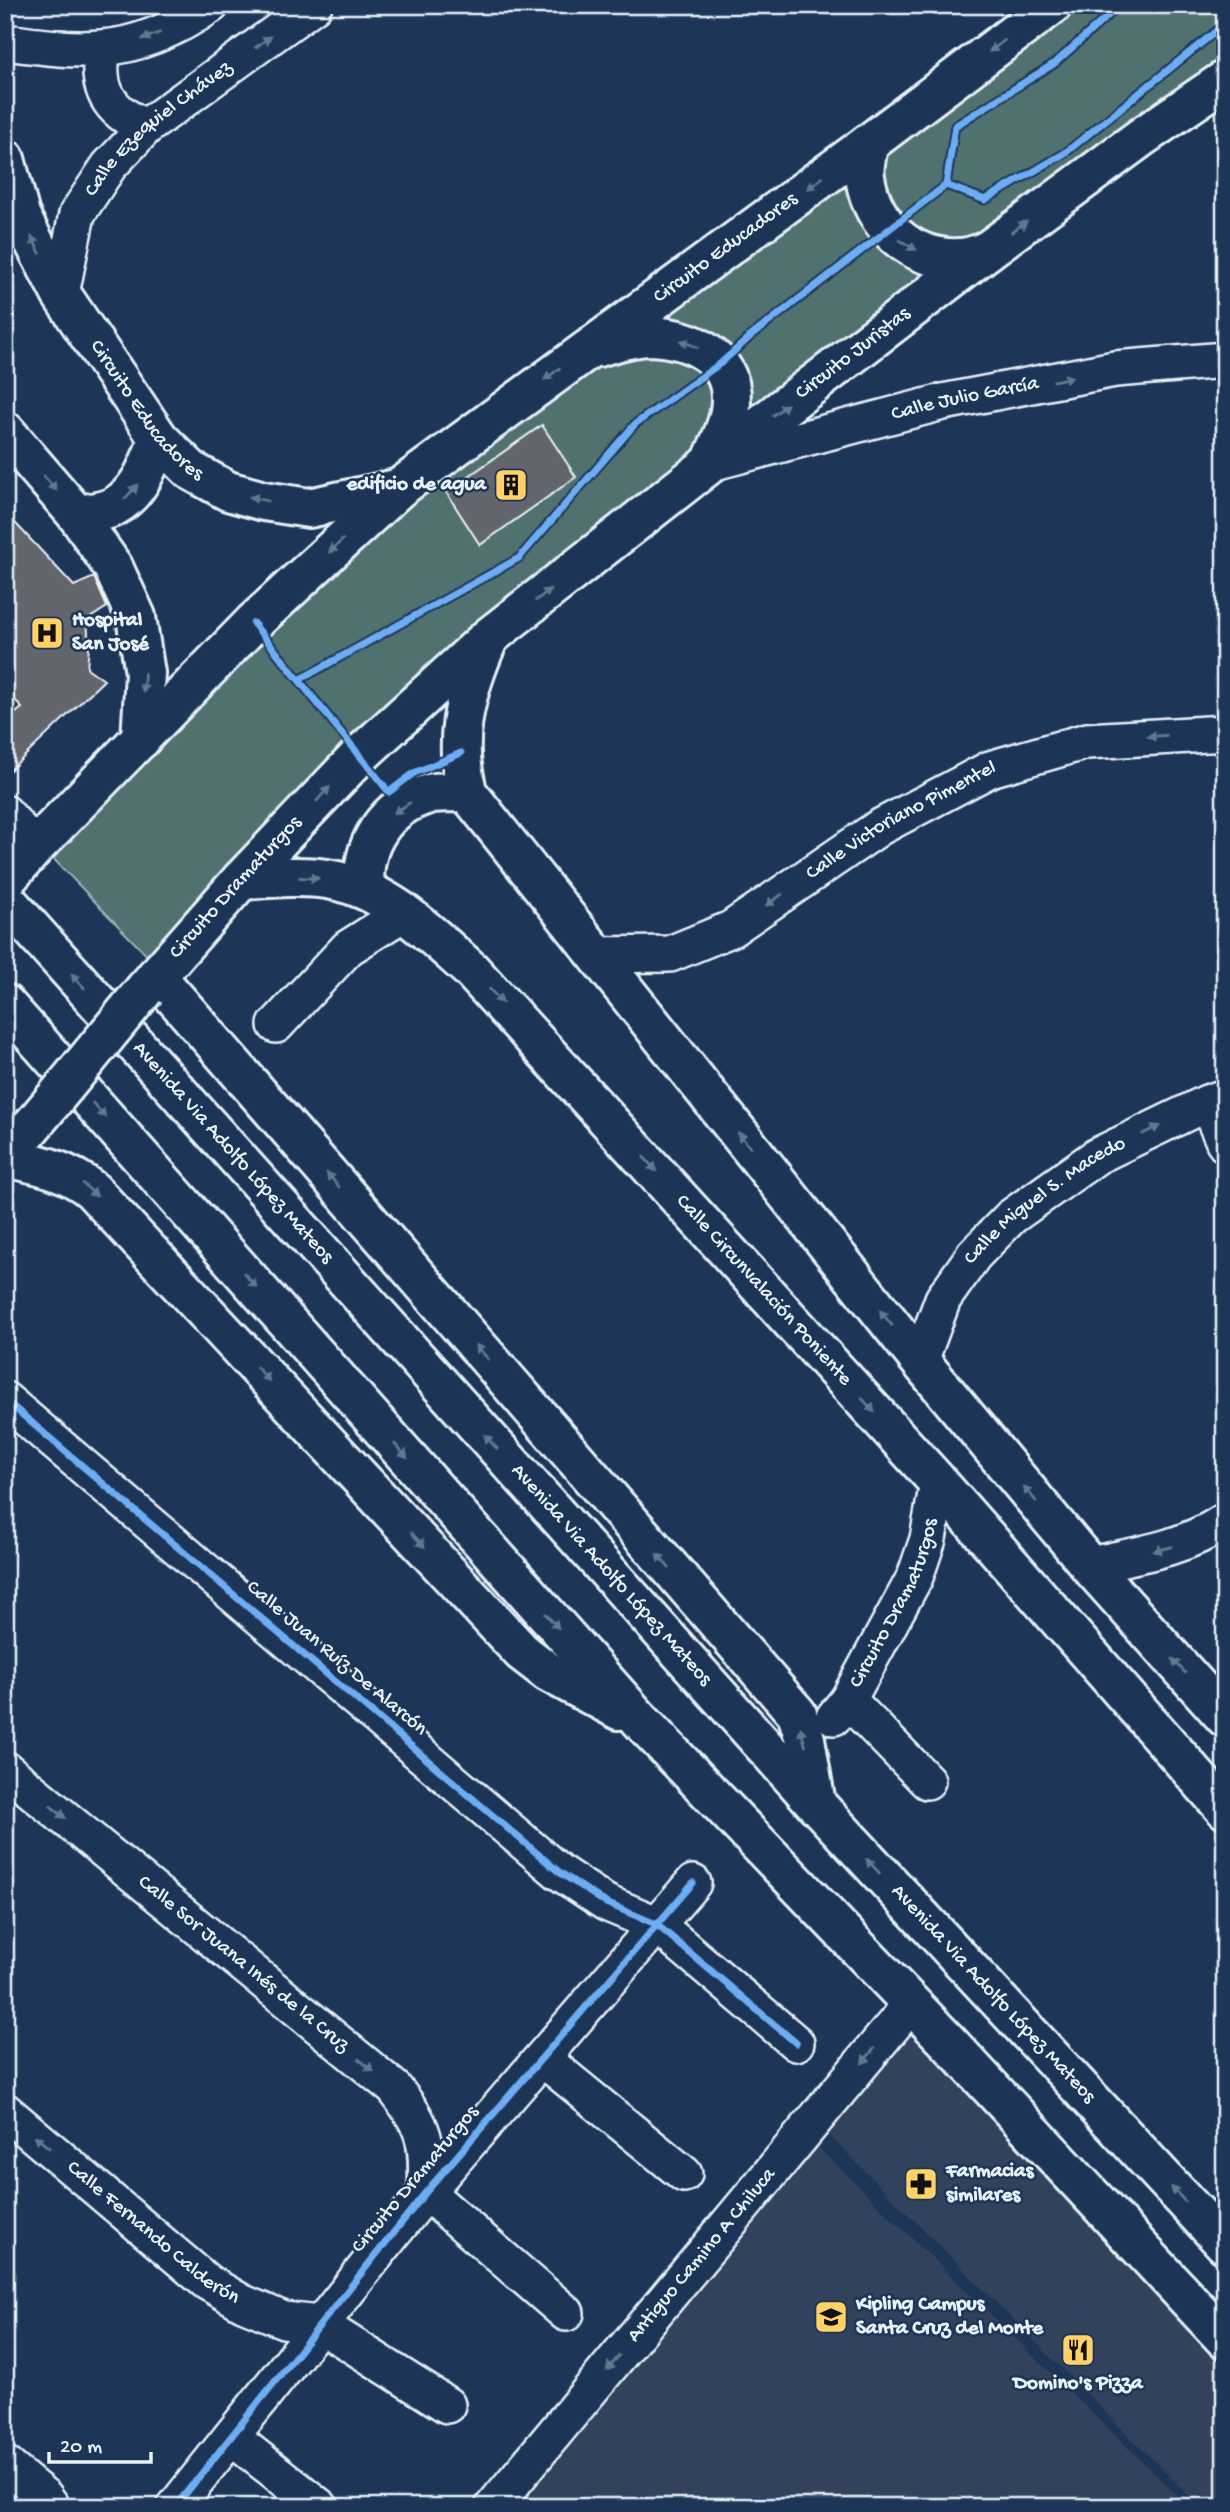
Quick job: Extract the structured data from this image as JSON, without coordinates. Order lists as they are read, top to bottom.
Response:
{
  "streets": {
    "main road": [
      "Circuito Educadores",
      "Circuito Juristas",
      "Circuito Dramaturgos",
      "Avenida Via Adolfo López Mateos",
      "Calle Circunvalación Poniente"
    ],
    "street": [
      "Calle Ezequiel Chávez",
      "Calle Julio García",
      "Calle Victoriano Pimentel",
      "Calle Miguel S. Macedo",
      "Calle Juan Ruíz De Alarcón",
      "Calle Sor Juana Inés de la Cruz",
      "Calle Fernando Calderón",
      "Antiguo Camino A Chiluca"
    ]
  },
  "crossings": [
    ["Calle Ezequiel Chávez", "Circuito Educadores"],
    ["Circuito Juristas", "Calle Julio García"],
    ["Circuito Juristas", "Circuito Dramaturgos"],
    ["Circuito Dramaturgos", "Calle Circunvalación Poniente"],
    ["Circuito Dramaturgos", "Calle Juan Ruíz De Alarcón"],
    ["Circuito Dramaturgos", "Calle Sor Juana Inés de la Cruz"],
    ["Circuito Dramaturgos", "Calle Fernando Calderón"]
  ],
  "one_way": [
    "Circuito Educadores",
    "Circuito Juristas",
    "Calle Julio García",
    "Calle Victoriano Pimentel",
    "Calle Miguel S. Macedo",
    "Calle Sor Juana Inés de la Cruz",
    "Antiguo Camino A Chiluca"
  ],
  "places": {
    "building": ["edificio de agua"],
    "hospital": ["Hospital San José"],
    "pharmacy": ["Farmacias similares"],
    "school or university": ["Kipling Campus Santa Cruz del Monte"],
    "restaurant": ["Domino's Pizza"]
  },
  "scale_bar": "20 m"
}
